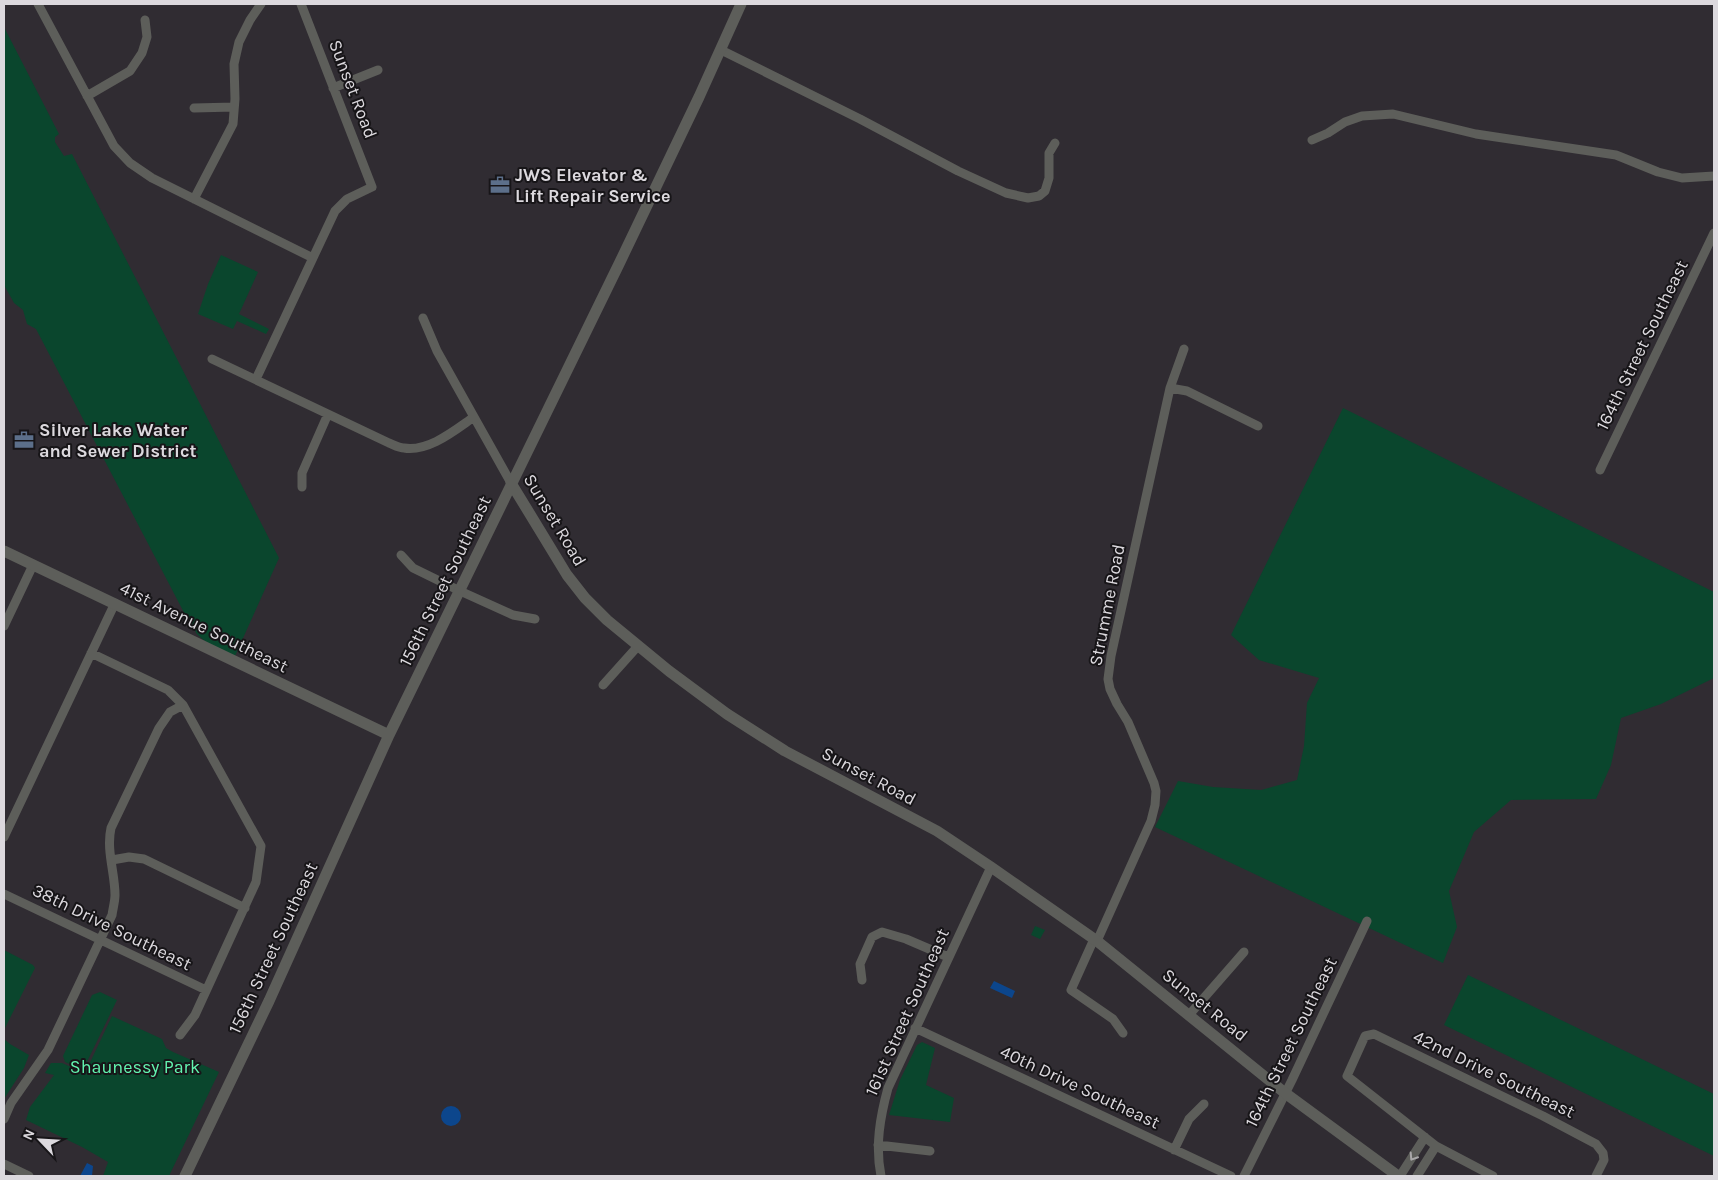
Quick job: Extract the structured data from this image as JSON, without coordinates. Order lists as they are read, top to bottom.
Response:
{
  "streets": {
    "street": [
      "Sunset Road",
      "164th Street Southeast",
      "156th Street Southeast",
      "Strumme Road",
      "41st Avenue Southeast",
      "38th Drive Southeast",
      "161st Street Southeast",
      "42nd Drive Southeast",
      "40th Drive Southeast"
    ]
  },
  "crossings": [
    ["Sunset Road", "164th Street Southeast"],
    ["Sunset Road", "156th Street Southeast"],
    ["Sunset Road", "Strumme Road"],
    ["Sunset Road", "161st Street Southeast"],
    ["156th Street Southeast", "41st Avenue Southeast"],
    ["161st Street Southeast", "40th Drive Southeast"]
  ],
  "parks": ["Shaunessy Park"],
  "places": {
    "office": ["JWS Elevator & Lift Repair Service", "Silver Lake Water and Sewer District"]
  },
  "north": "top left"
}
